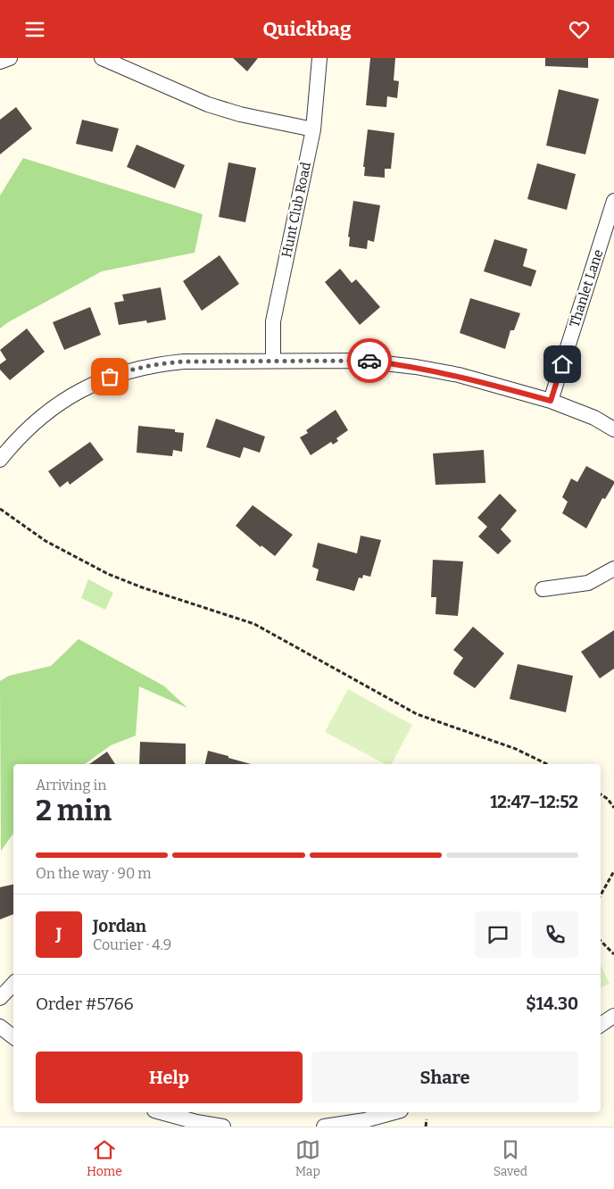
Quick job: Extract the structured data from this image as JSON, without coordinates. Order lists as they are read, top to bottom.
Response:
{
  "streets": {
    "street": ["Hunt Club Road", "Thanlet Lane"]
  },
  "page": {
    "header": "Quickbag",
    "heading": ["2 min", "Arriving in", "12:47–12:52"],
    "panel": [
      "Jordan",
      "Courier · 4.9",
      "Order #5766",
      "$14.30"
    ],
    "bar": "On the way · 90 m",
    "round": "J",
    "buttons": ["Help", "Share"],
    "tabs": ["Home", "Map", "Saved"]
  }
}
